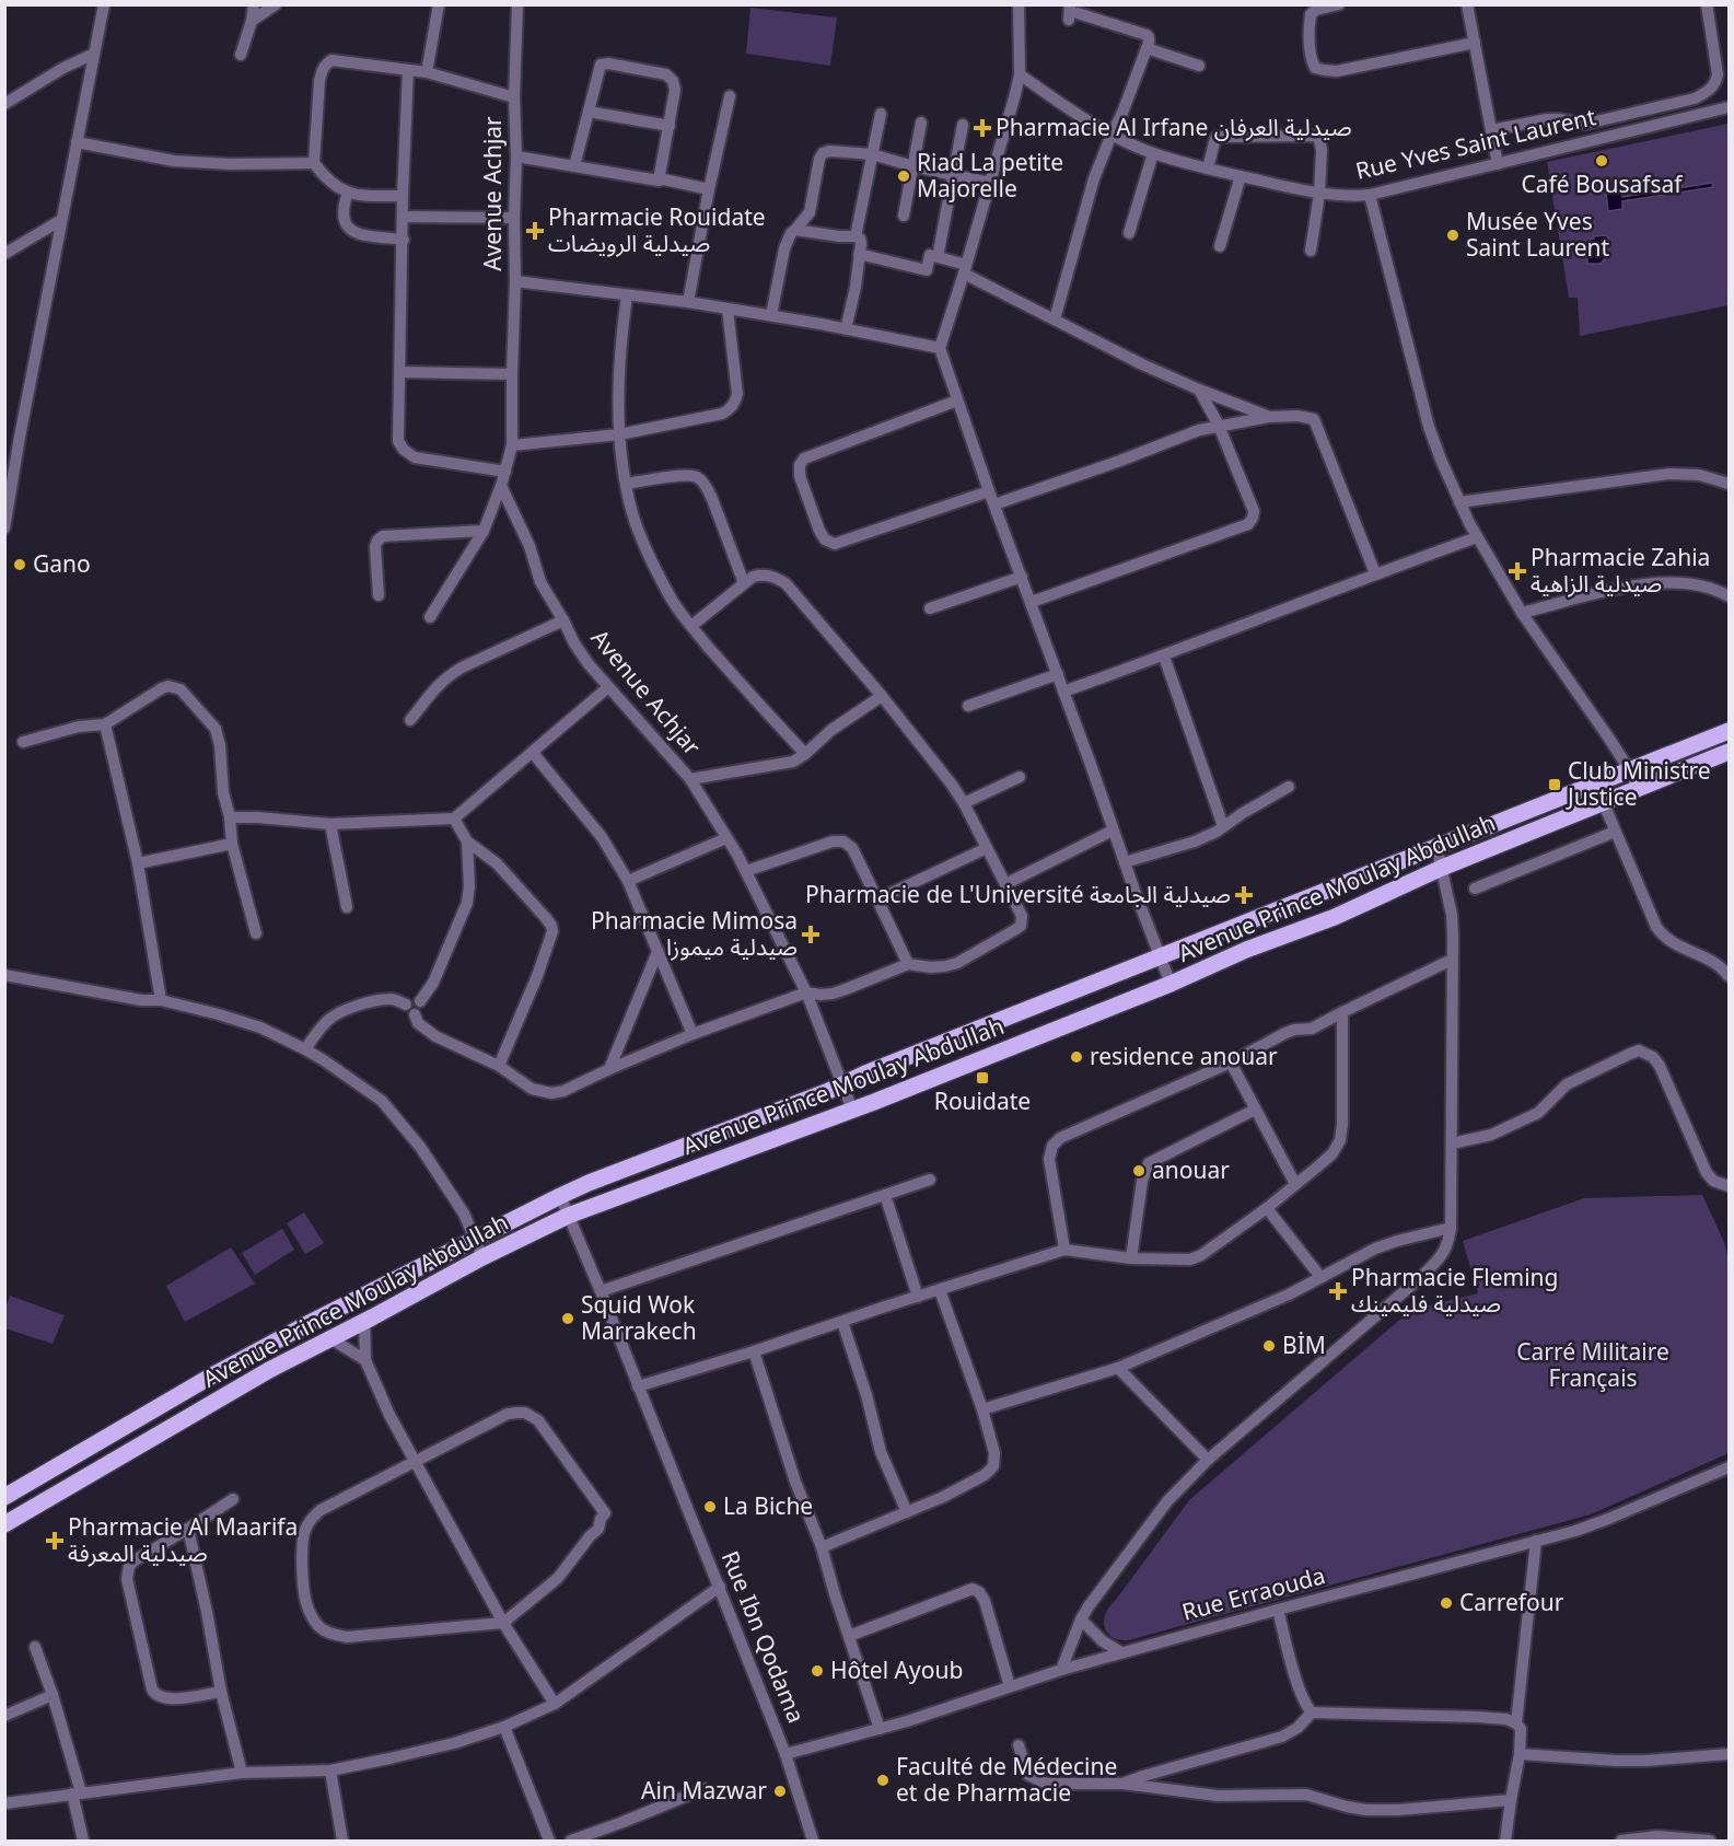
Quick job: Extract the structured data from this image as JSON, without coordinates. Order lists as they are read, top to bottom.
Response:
{
  "streets": {
    "main road": ["Avenue Prince Moulay Abdullah"],
    "street": [
      "Rue Yves Saint Laurent",
      "Avenue Achjar",
      "Rue Erraouda",
      "Rue Ibn Qodama"
    ]
  },
  "crossings": [
    ["Avenue Achjar", "Avenue Prince Moulay Abdullah"],
    ["Avenue Prince Moulay Abdullah", "Rue Ibn Qodama"],
    ["Rue Erraouda", "Rue Ibn Qodama"]
  ],
  "parks": ["Carré Militaire Français"],
  "places": {
    "health": [
      "Pharmacie Al Irfane صيدلية العرفان",
      "Pharmacie Rouidate صيدلية الرويضات",
      "Pharmacie Zahia صيدلية الزاهية",
      "Pharmacie de L'Université صيدلية الجامعة",
      "Pharmacie Mimosa صيدلية ميموزا",
      "Pharmacie Fleming صيدلية فليمينك",
      "Pharmacie Al Maarifa صيدلية المعرفة"
    ],
    "other": [
      "Café Bousafsaf",
      "Riad La petite Majorelle",
      "Musée Yves Saint Laurent",
      "Gano",
      "residence anouar",
      "anouar",
      "Squid Wok Marrakech",
      "BİM",
      "La Biche",
      "Carrefour",
      "Hôtel Ayoub",
      "Faculté de Médecine et de Pharmacie",
      "Ain Mazwar"
    ],
    "transit": ["Club Ministre Justice", "Rouidate"]
  }
}
